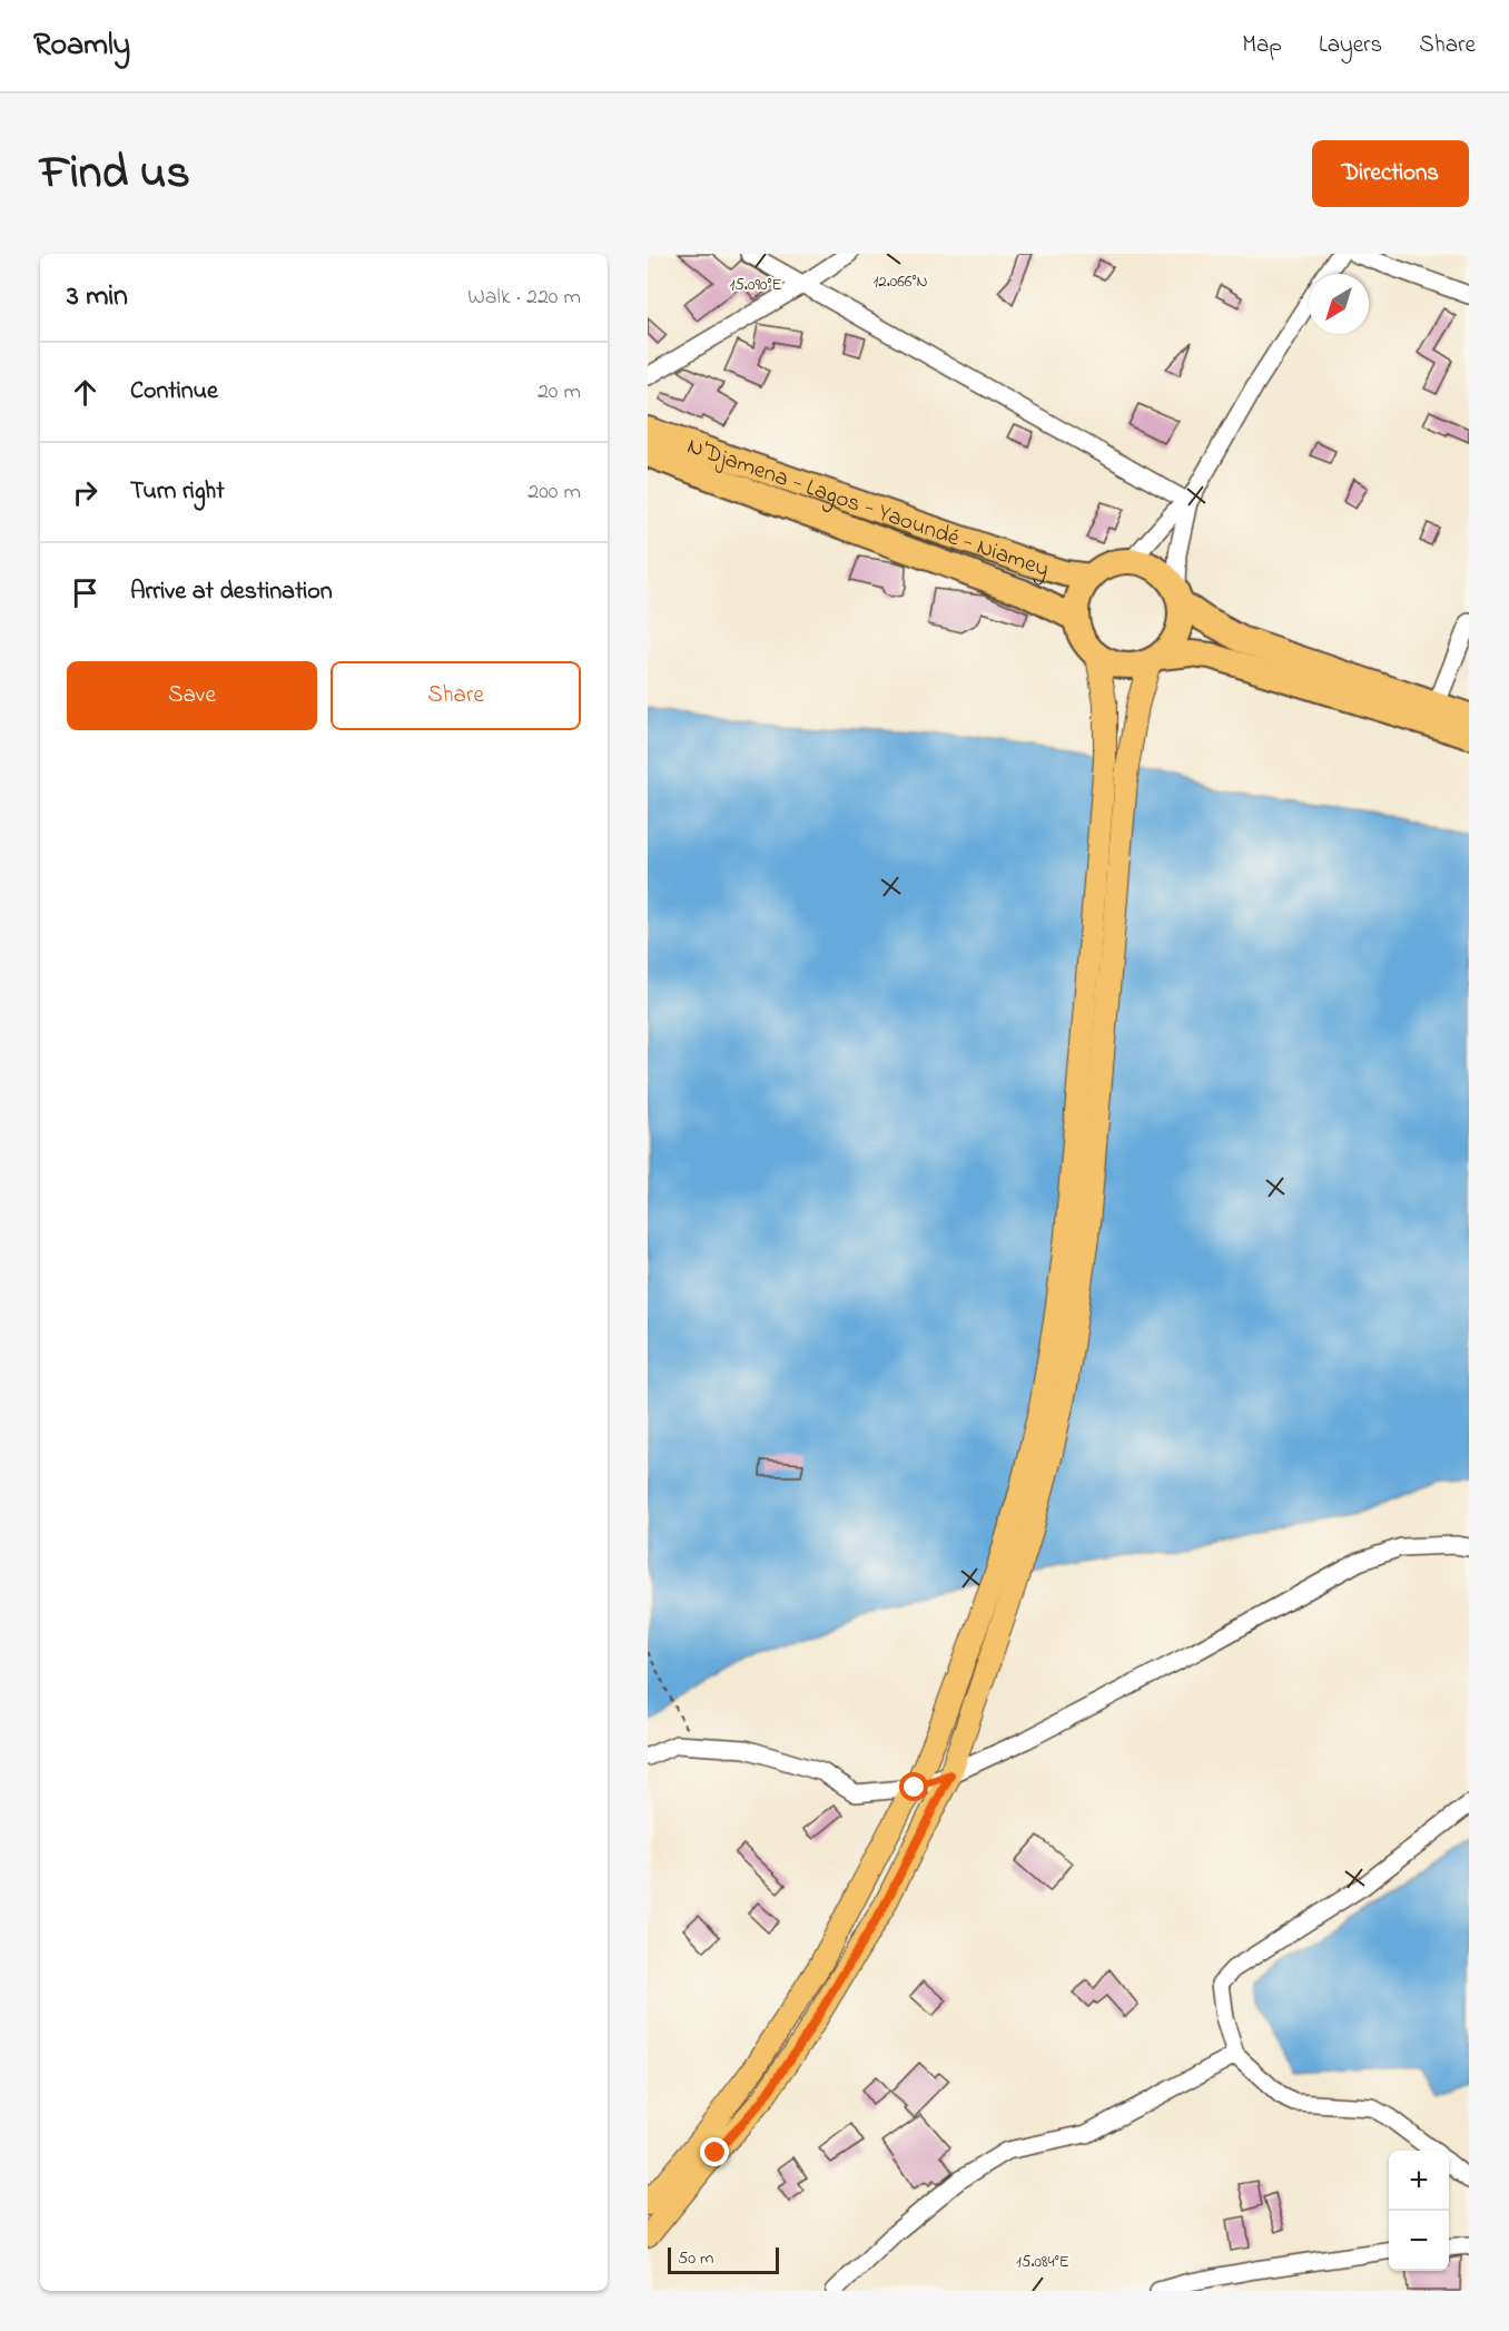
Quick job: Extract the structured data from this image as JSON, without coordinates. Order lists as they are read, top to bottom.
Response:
{
  "streets": {
    "highway": ["N'Djamena - Lagos - Yaoundé - Niamey"]
  },
  "scale_bar": "50 m",
  "north": "bottom left",
  "page": {
    "header": "Roamly",
    "nav": ["Map", "Layers", "Share"],
    "title": "Find us",
    "buttons": [
      "Directions",
      ["Save", "Share"]
    ],
    "heading": ["3 min", "Walk · 220 m"],
    "list": [
      ["Continue", "20 m"],
      ["Turn right", "200 m"],
      "Arrive at destination"
    ],
    "map_buttons": ["+", "−"],
    "scale": "50 m"
  },
  "coordinates": ["12.066°N", "15.090°E", "15.084°E"]
}
